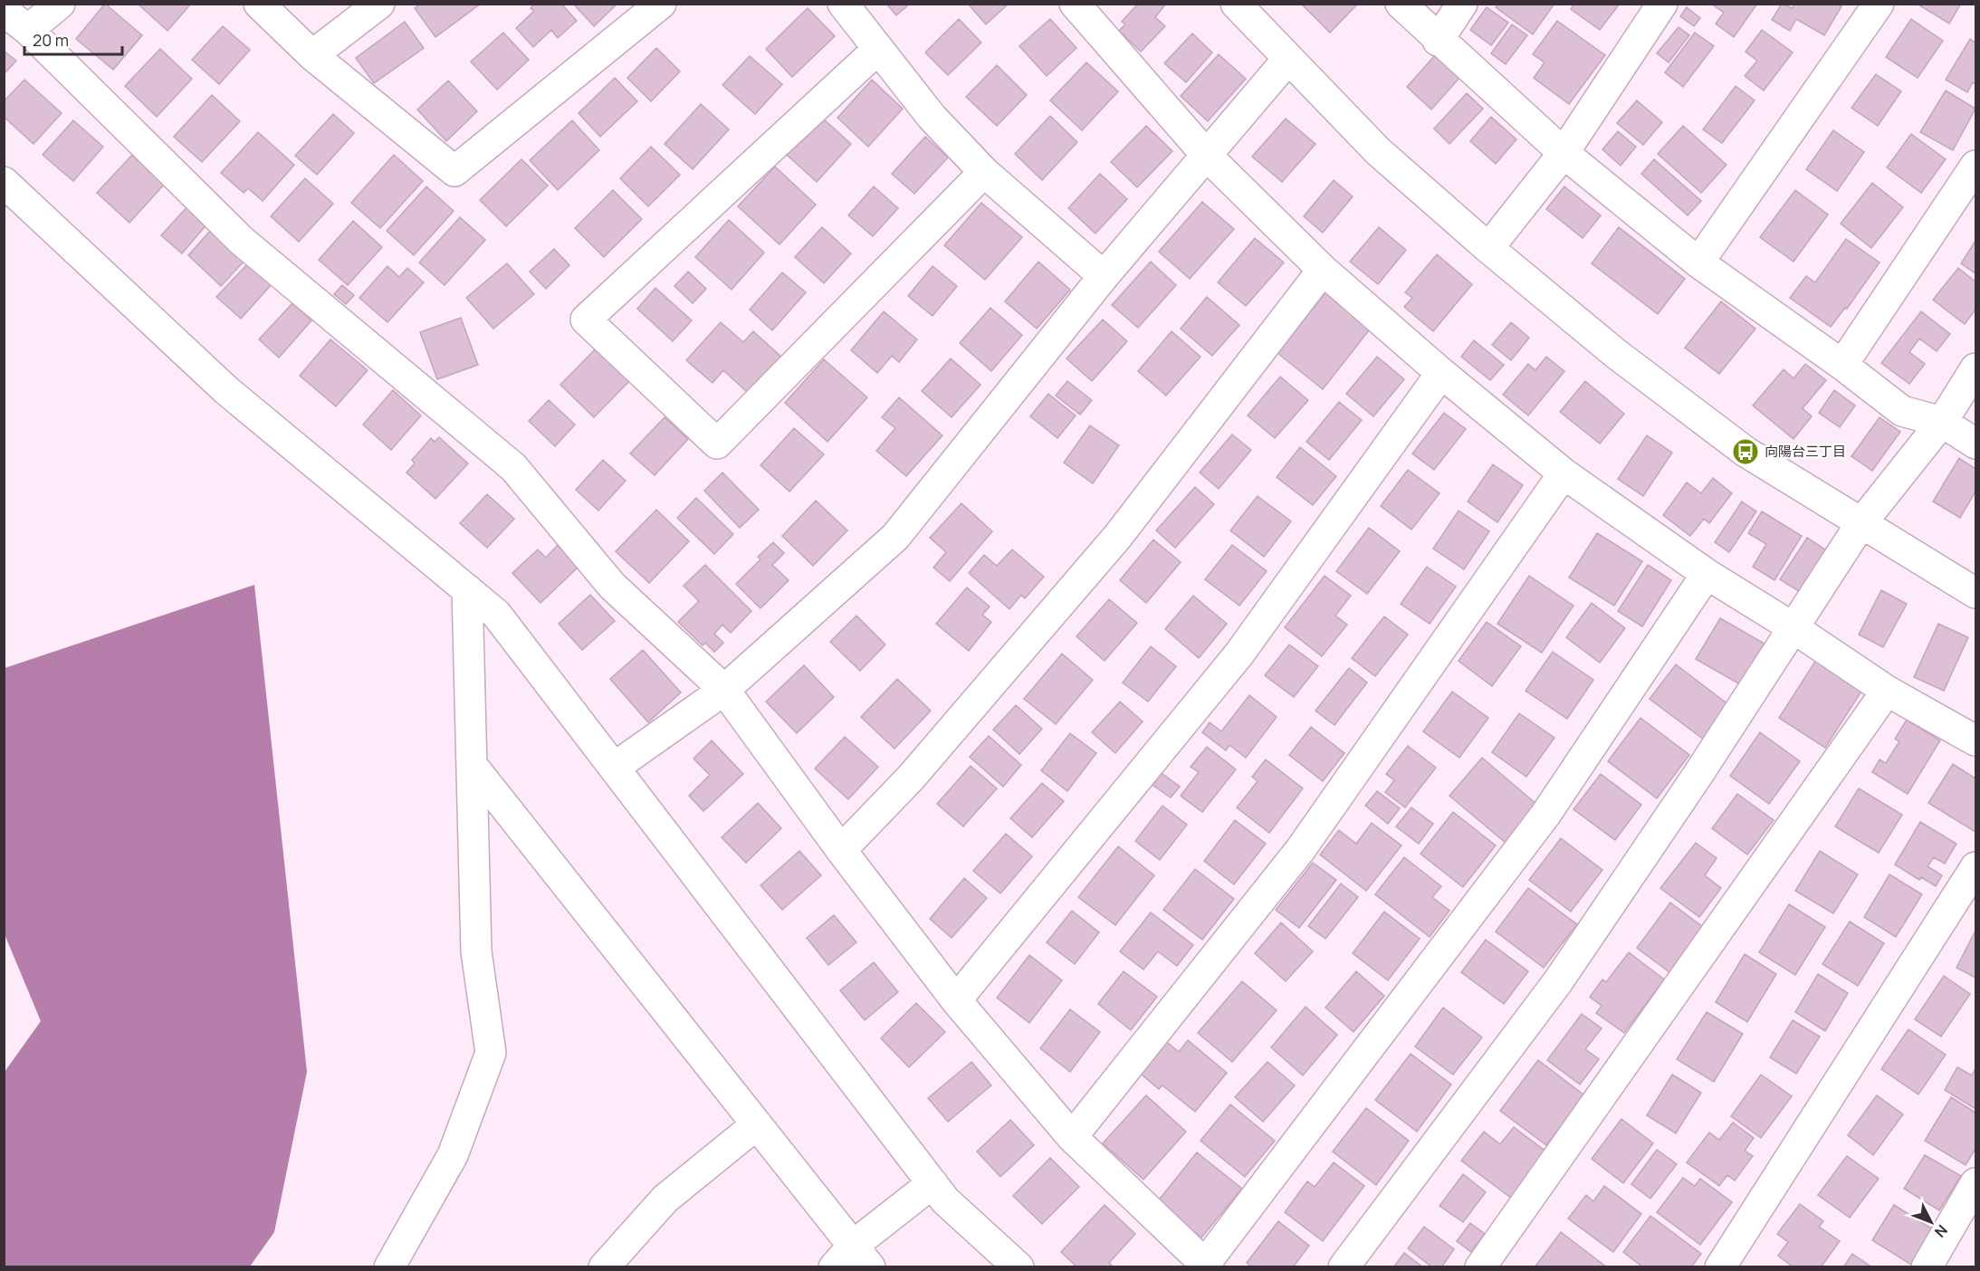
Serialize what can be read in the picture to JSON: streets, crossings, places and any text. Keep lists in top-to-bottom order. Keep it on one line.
{"places":{"bus stop":["向陽台三丁目"]},"scale_bar":"20 m","north":"bottom right"}
